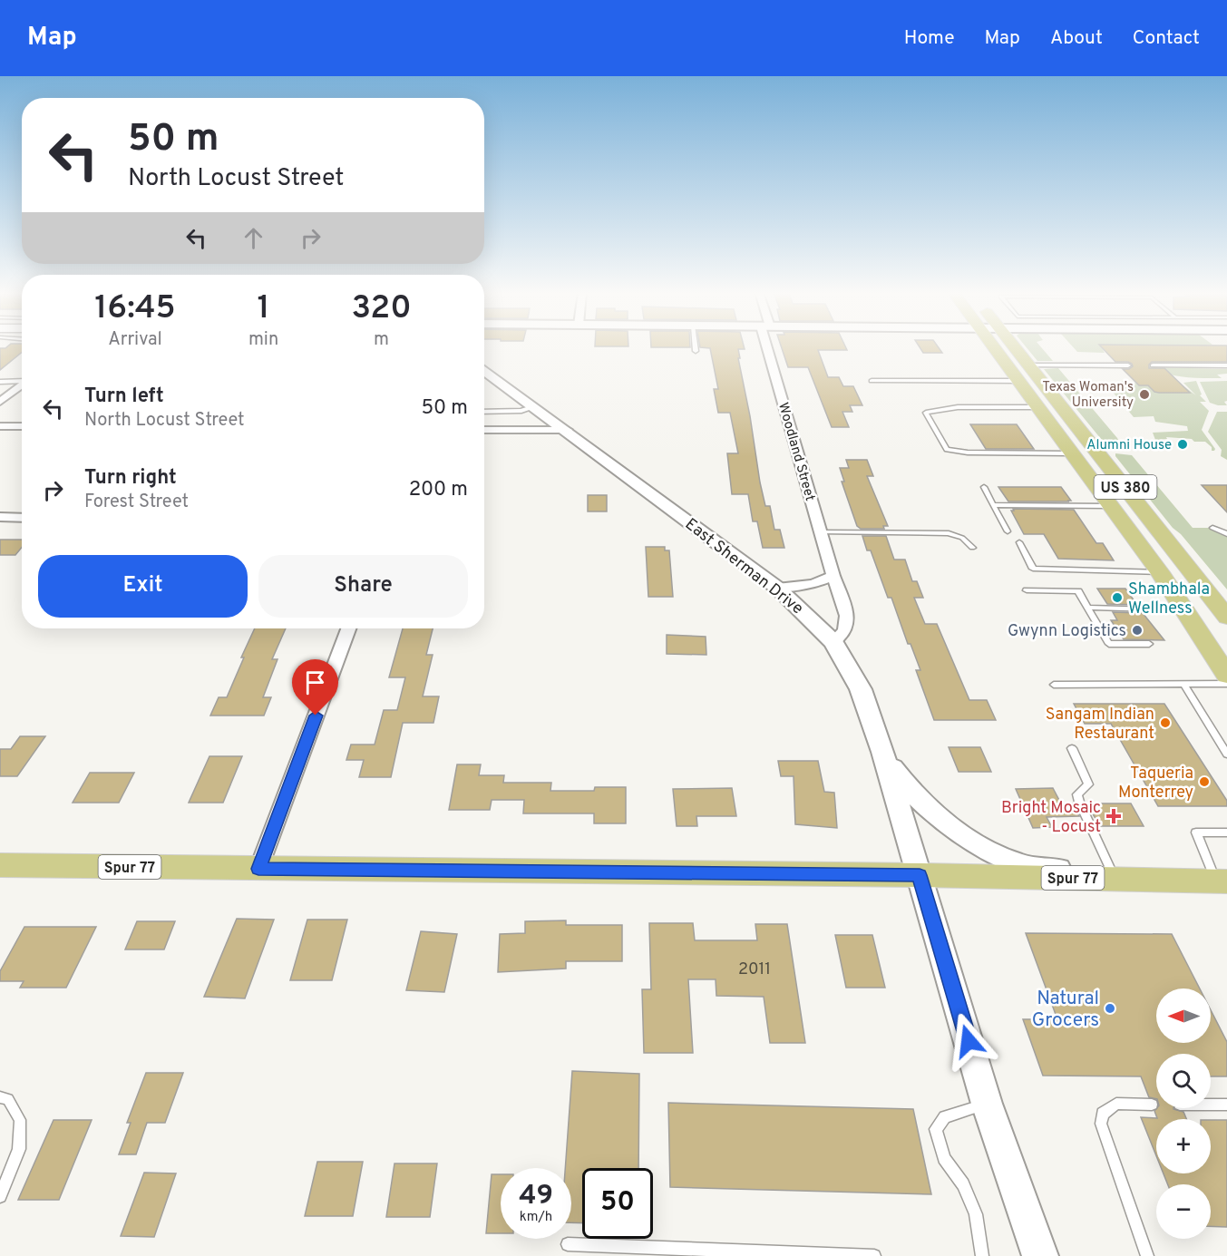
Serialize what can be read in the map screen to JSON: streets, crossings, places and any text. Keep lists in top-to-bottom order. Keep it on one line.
{"streets":{"main road":["US 380","East Sherman Drive","Spur 77"],"street":["Woodland Street"]},"crossings":[["Woodland Street","East Sherman Drive"],["East Sherman Drive","Spur 77"]],"places":{"other":["Texas Woman's University","Alumni House","Shambhala Wellness","Gwynn Logistics","Sangam Indian Restaurant","Taqueria Monterrey","Natural Grocers"],"health":["Bright Mosaic - Locust"]},"house_numbers":["2011"],"north":"left","page":{"header":"Map","nav":["Home","Map","About","Contact"],"turn":["50 m","North Locust Street"],"eta":["16:45","Arrival","1","min","320","m"],"list":[{"name":"Turn left","note":"North Locust Street","value":"50 m"},{"name":"Turn right","note":"Forest Street","value":"200 m"}],"buttons":["Exit","Share"],"map_buttons":["+","−"],"speed":"49 km/h","limit":"50"}}
